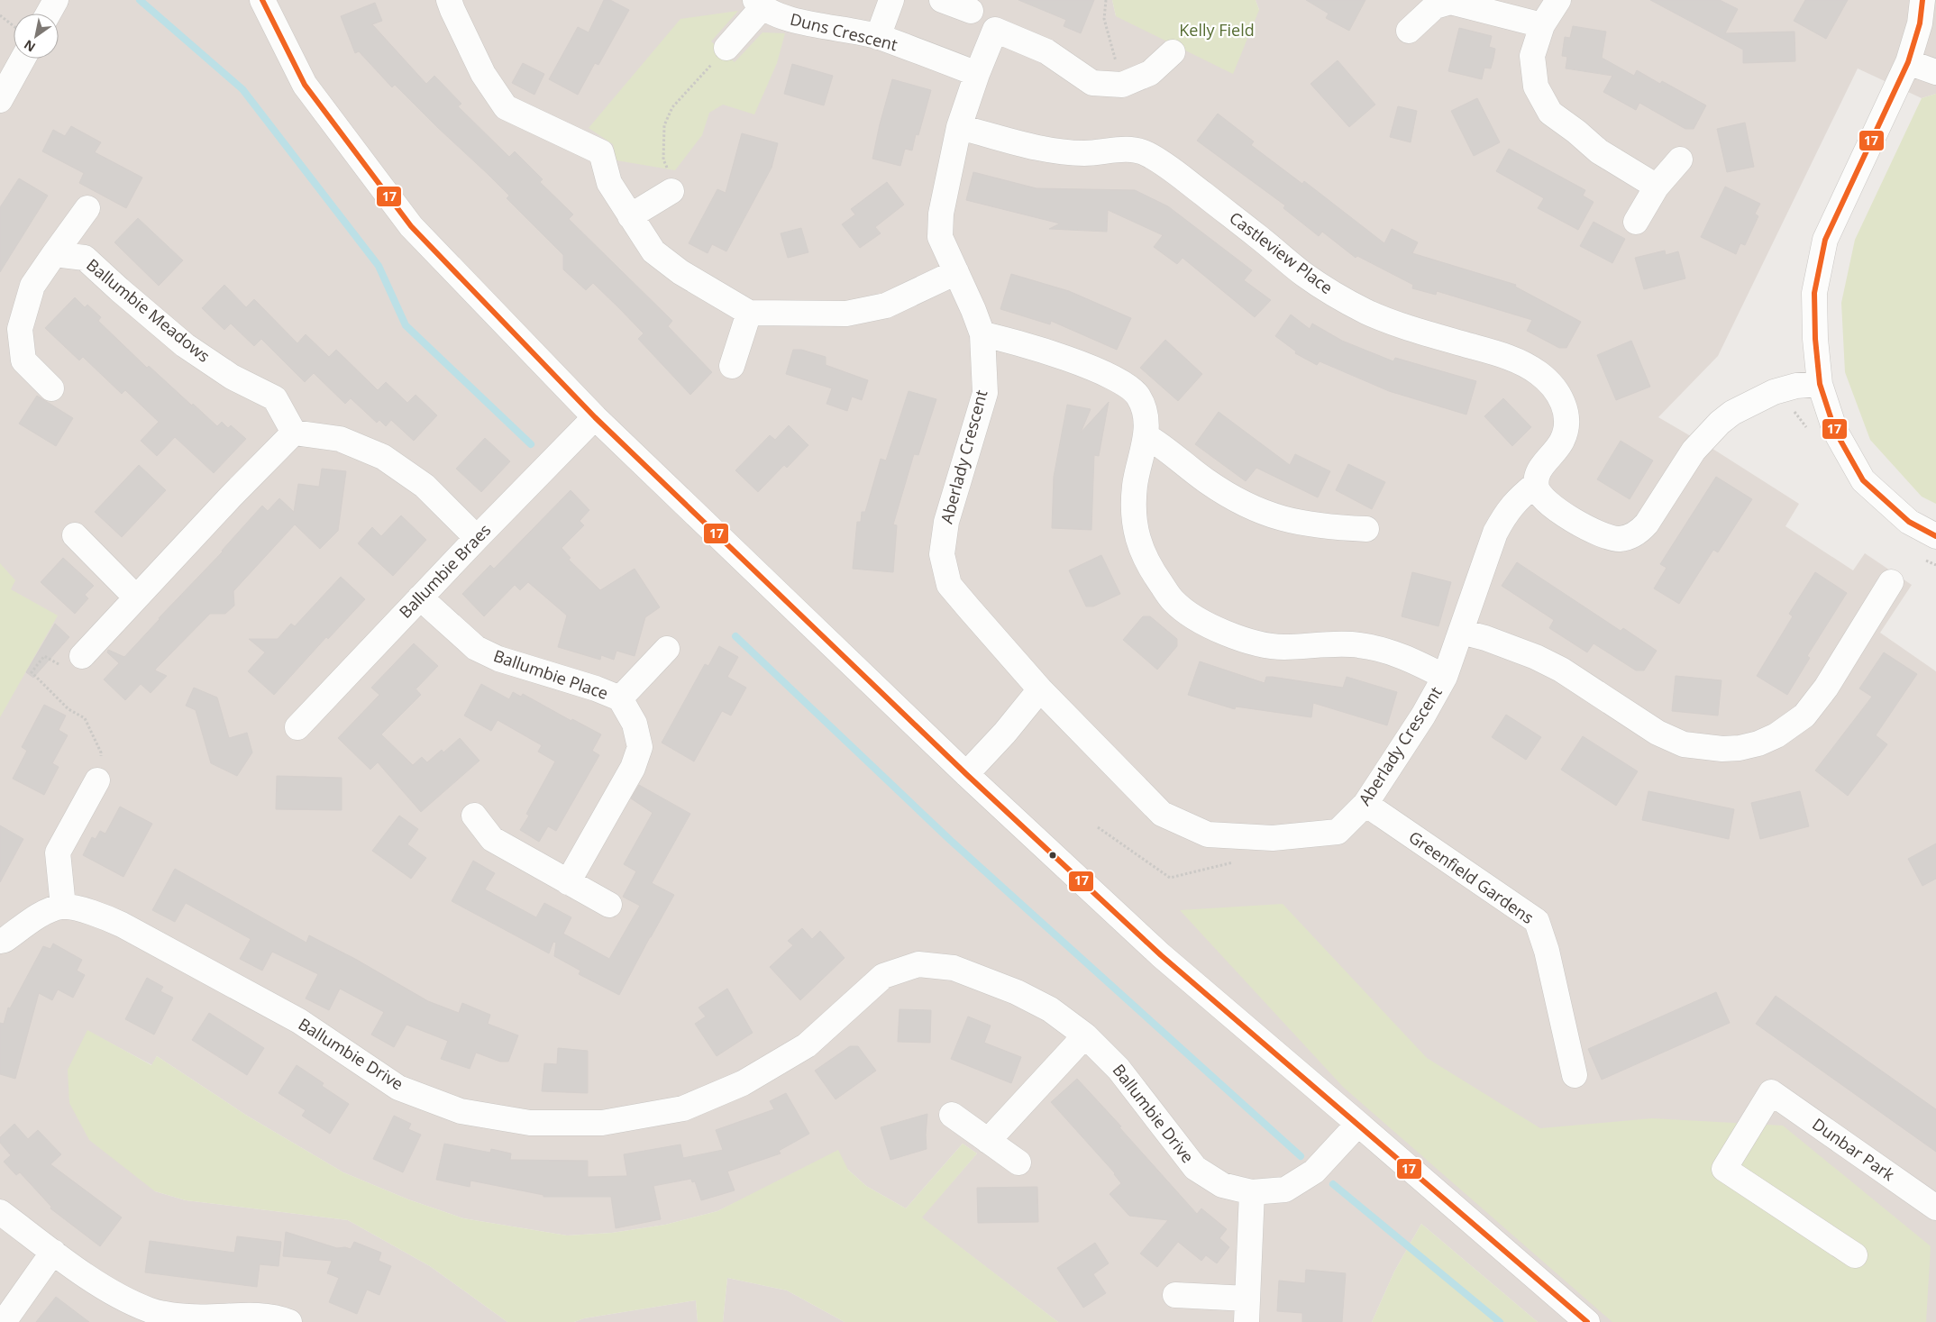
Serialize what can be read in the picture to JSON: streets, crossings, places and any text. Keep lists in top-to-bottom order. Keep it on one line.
{"streets":{"street":["Duns Crescent","Castleview Place","Ballumbie Meadows","Aberlady Crescent","Ballumbie Braes","Ballumbie Place","Greenfield Gardens","Ballumbie Drive","Dunbar Park"]},"crossings":[["Duns Crescent","Aberlady Crescent"],["Castleview Place","Aberlady Crescent"],["Aberlady Crescent","Greenfield Gardens"],["Ballumbie Braes","Ballumbie Place"]],"parks":["Kelly Field"],"lines":["transit line 17"],"north":"bottom left"}
